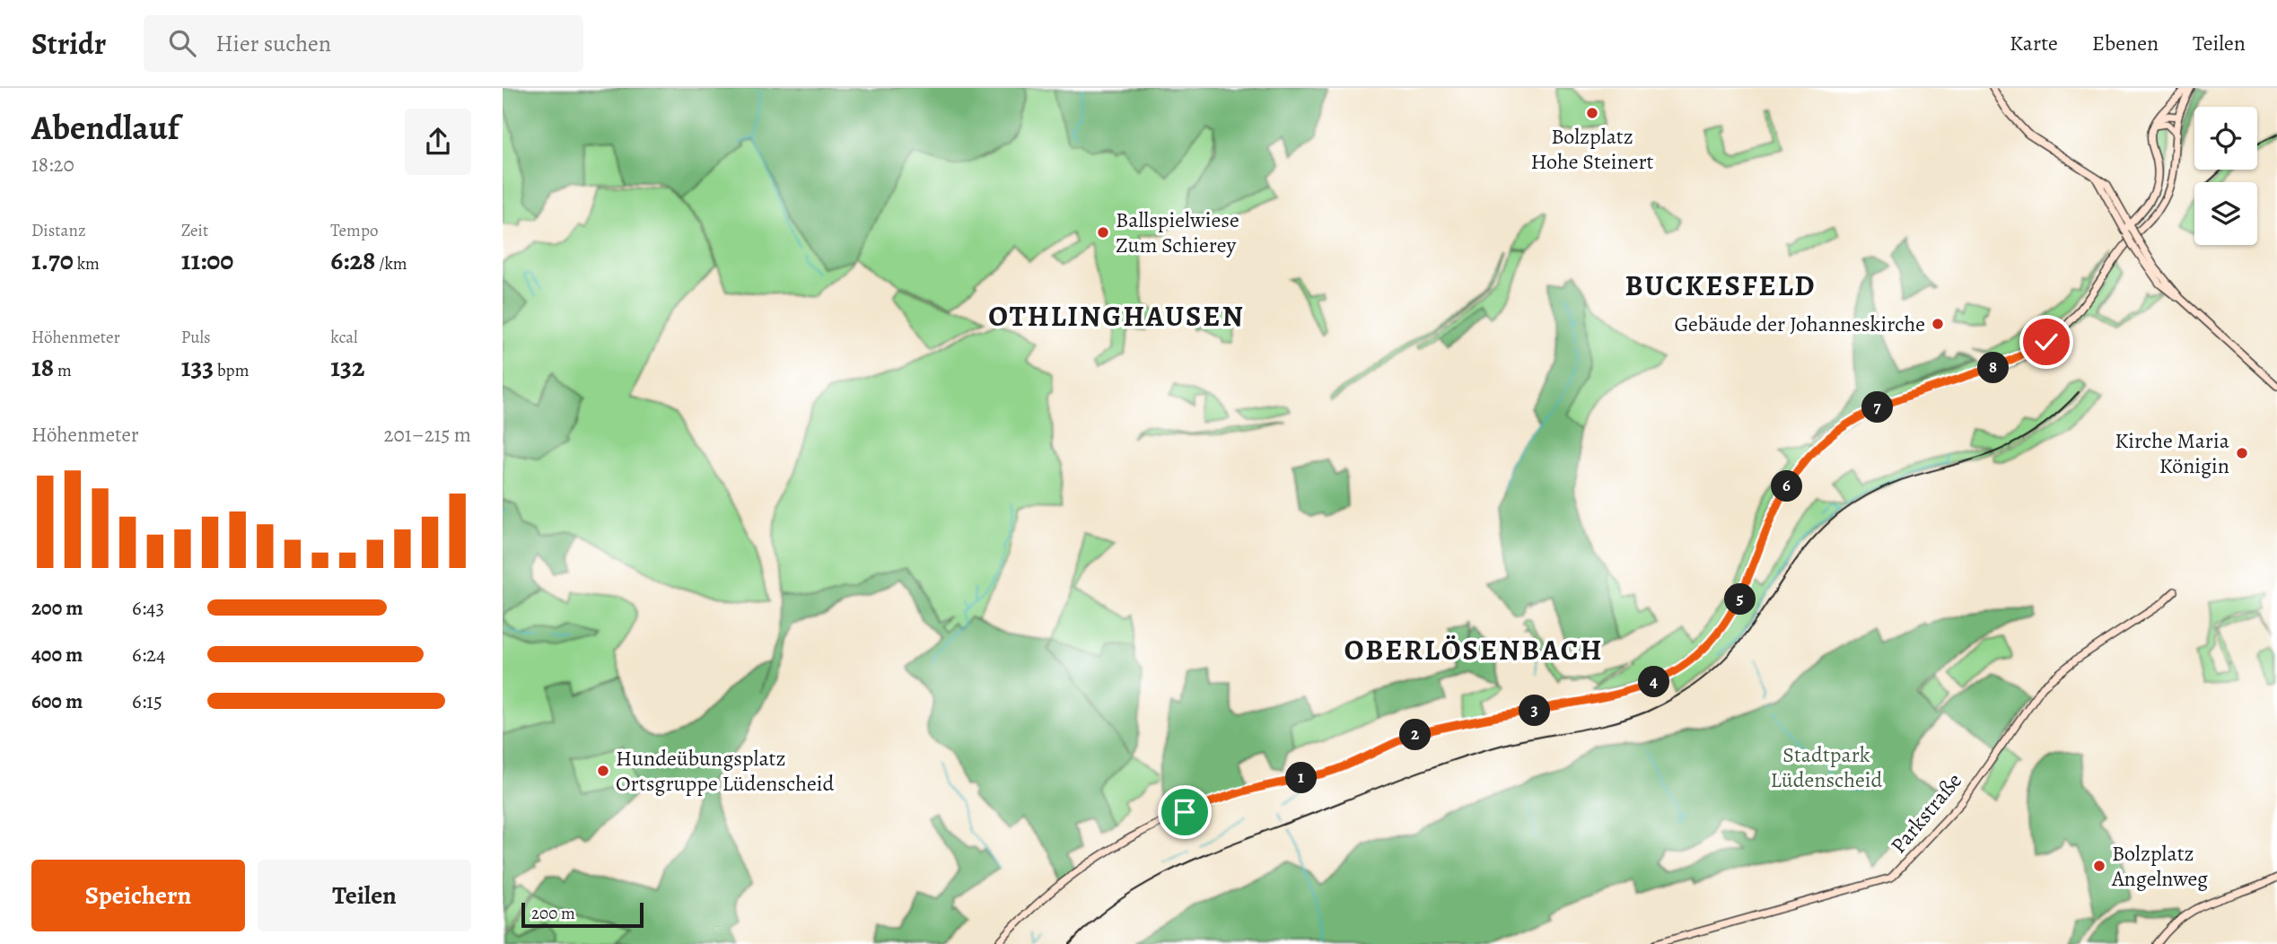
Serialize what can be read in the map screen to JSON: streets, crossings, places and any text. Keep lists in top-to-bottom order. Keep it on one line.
{"streets":{"main road":["Parkstraße"]},"districts":["BUCKESFELD","OTHLINGHAUSEN","OBERLÖSENBACH"],"parks":["Stadtpark Lüdenscheid"],"places":["Bolzplatz Hohe Steinert","Ballspielwiese Zum Schierey","Gebäude der Johanneskirche","Kirche Maria Königin","Hundeübungsplatz Ortsgruppe Lüdenscheid","Bolzplatz Angelnweg"],"scale_bar":"200 m","page":{"header":"Stridr","search":"Hier suchen","nav":["Karte","Ebenen","Teilen"],"heading":["Abendlauf","18:20"],"stats":[["Distanz","1.70 km"],["Zeit","11:00"],["Tempo","6:28 /km"],["Höhenmeter","18 m"],["Puls","133 bpm"],["kcal","132"]],"pins":["8","7","6","5","4","3","2","1"],"chart":["Höhenmeter","201–215 m"],"list":[{"name":"200 m","note":"6:43"},{"name":"400 m","note":"6:24"},{"name":"600 m","note":"6:15"}],"buttons":["Speichern","Teilen"],"scale":"200 m"}}
